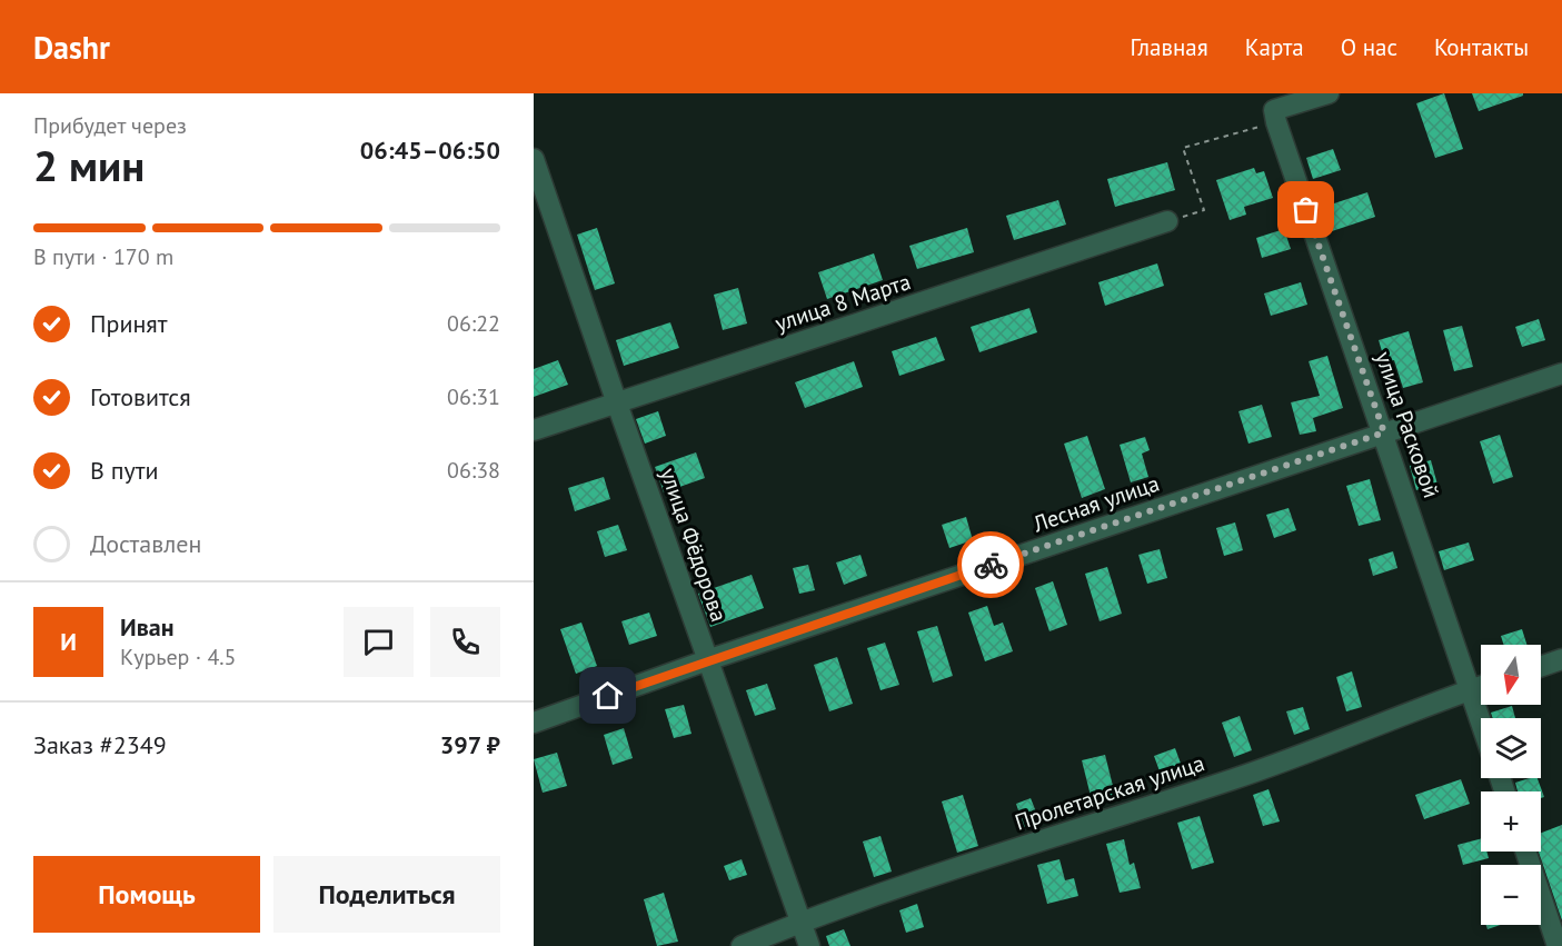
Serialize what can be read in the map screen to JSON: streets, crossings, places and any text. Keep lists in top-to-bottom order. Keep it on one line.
{"streets":{"street":["улица 8 Марта","улица Расковой","Лесная улица","улица Фёдорова","Пролетарская улица"]},"crossings":[["улица 8 Марта","улица Фёдорова"],["улица Расковой","Лесная улица"],["улица Расковой","Пролетарская улица"],["Лесная улица","улица Фёдорова"],["улица Фёдорова","Пролетарская улица"]],"north":"bottom","page":{"header":"Dashr","nav":["Главная","Карта","О нас","Контакты"],"heading":["2 мин","Прибудет через","06:45–06:50"],"panel":["Иван","Курьер · 4.5","Заказ #2349","397 ₽"],"bar":"В пути · 170 m","list":[["Принят","06:22"],["Готовится","06:31"],["В пути","06:38"],"Доставлен"],"round":"И","map_buttons":["+","−"],"buttons":["Помощь","Поделиться"]}}
